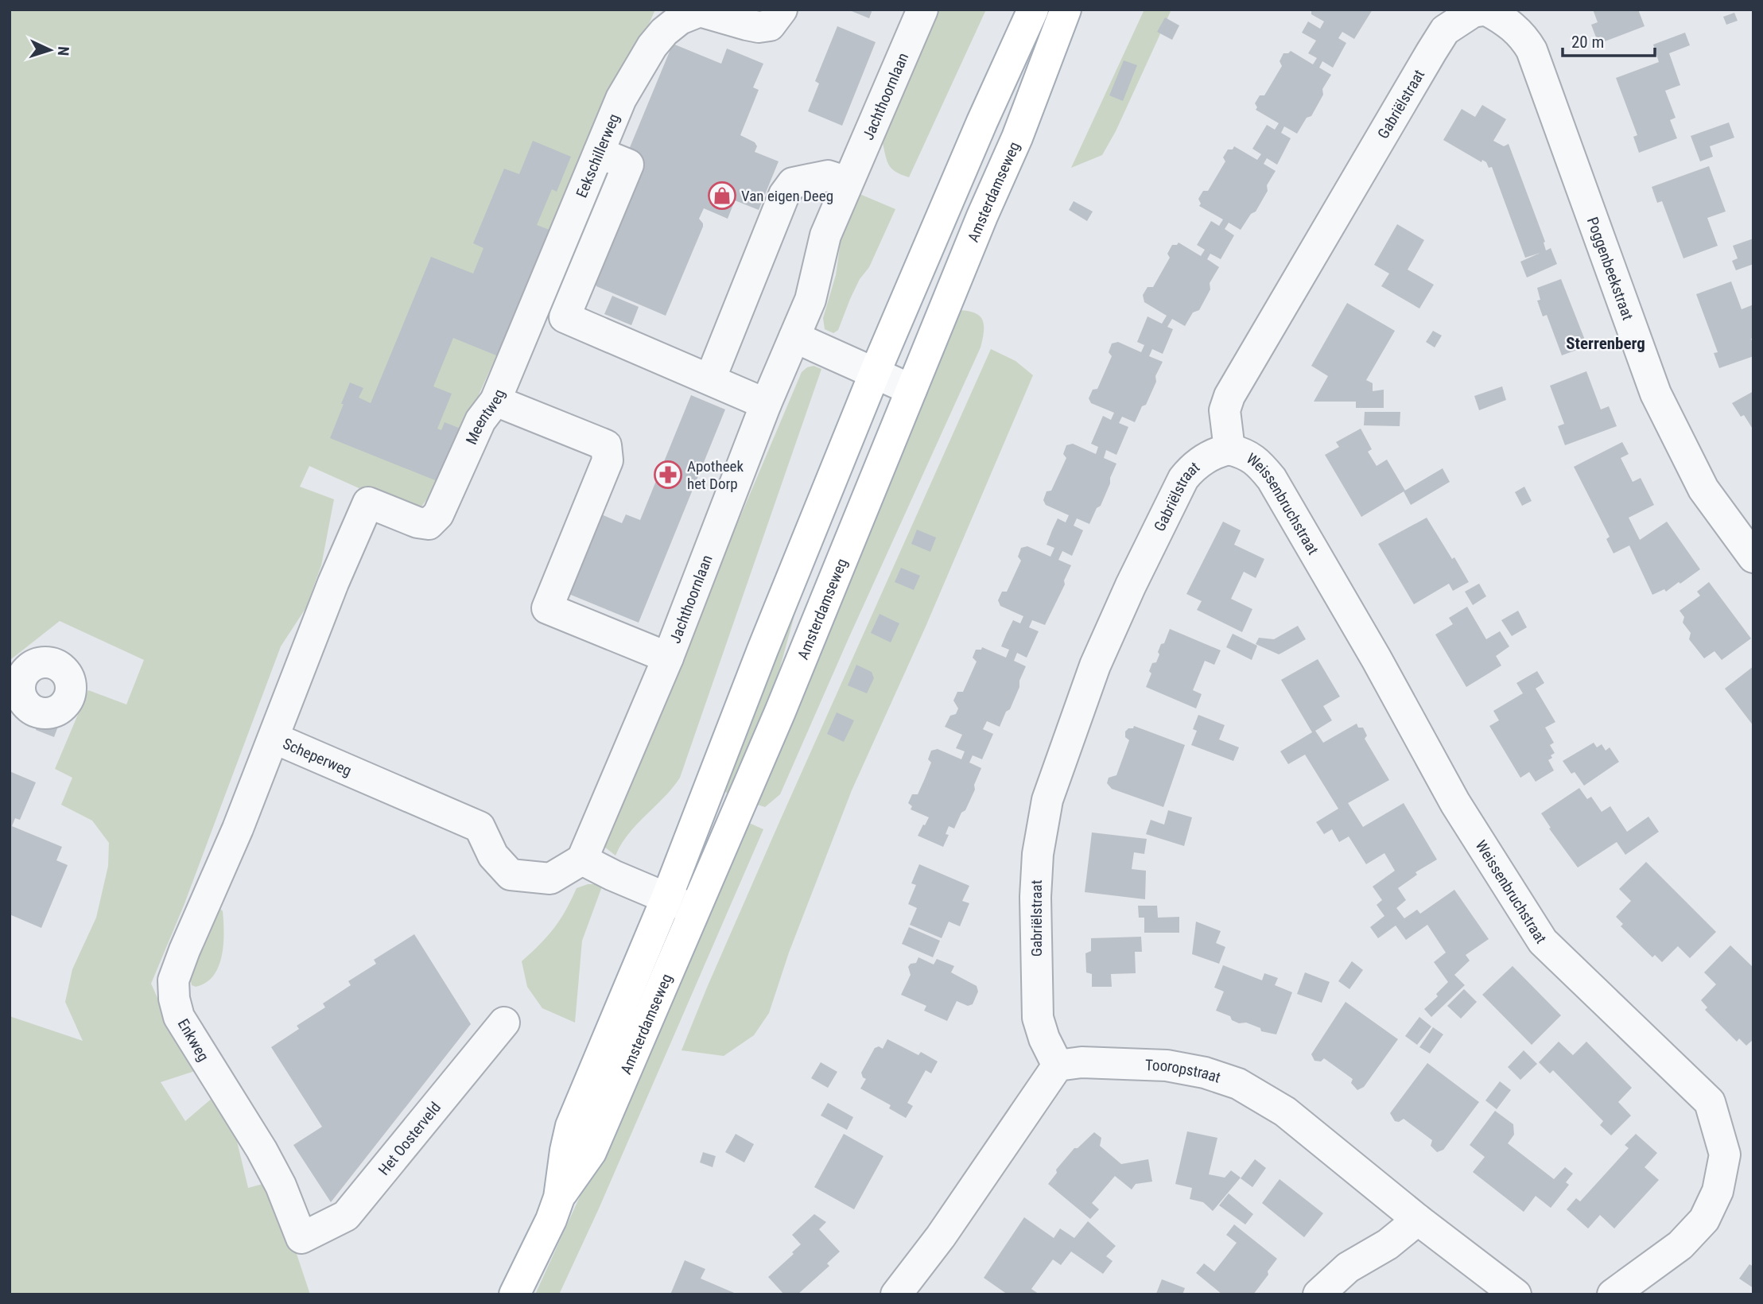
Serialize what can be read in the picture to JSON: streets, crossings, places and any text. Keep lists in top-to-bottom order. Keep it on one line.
{"streets":{"main road":["Amsterdamseweg"],"street":["Jachthoornlaan","Gabriëlstraat","Eekschillerweg","Poggenbeekstraat","Meentweg","Weissenbruchstraat","Scheperweg","Enkweg","Tooropstraat","Het Oosterveld"]},"crossings":[["Jachthoornlaan","Scheperweg"],["Gabriëlstraat","Poggenbeekstraat"],["Gabriëlstraat","Weissenbruchstraat"],["Gabriëlstraat","Tooropstraat"],["Eekschillerweg","Meentweg"],["Meentweg","Scheperweg"],["Scheperweg","Enkweg"],["Enkweg","Het Oosterveld"]],"districts":["Sterrenberg"],"places":{"shop":["Van eigen Deeg"],"pharmacy":["Apotheek het Dorp"]},"scale_bar":"20 m","north":"right"}
